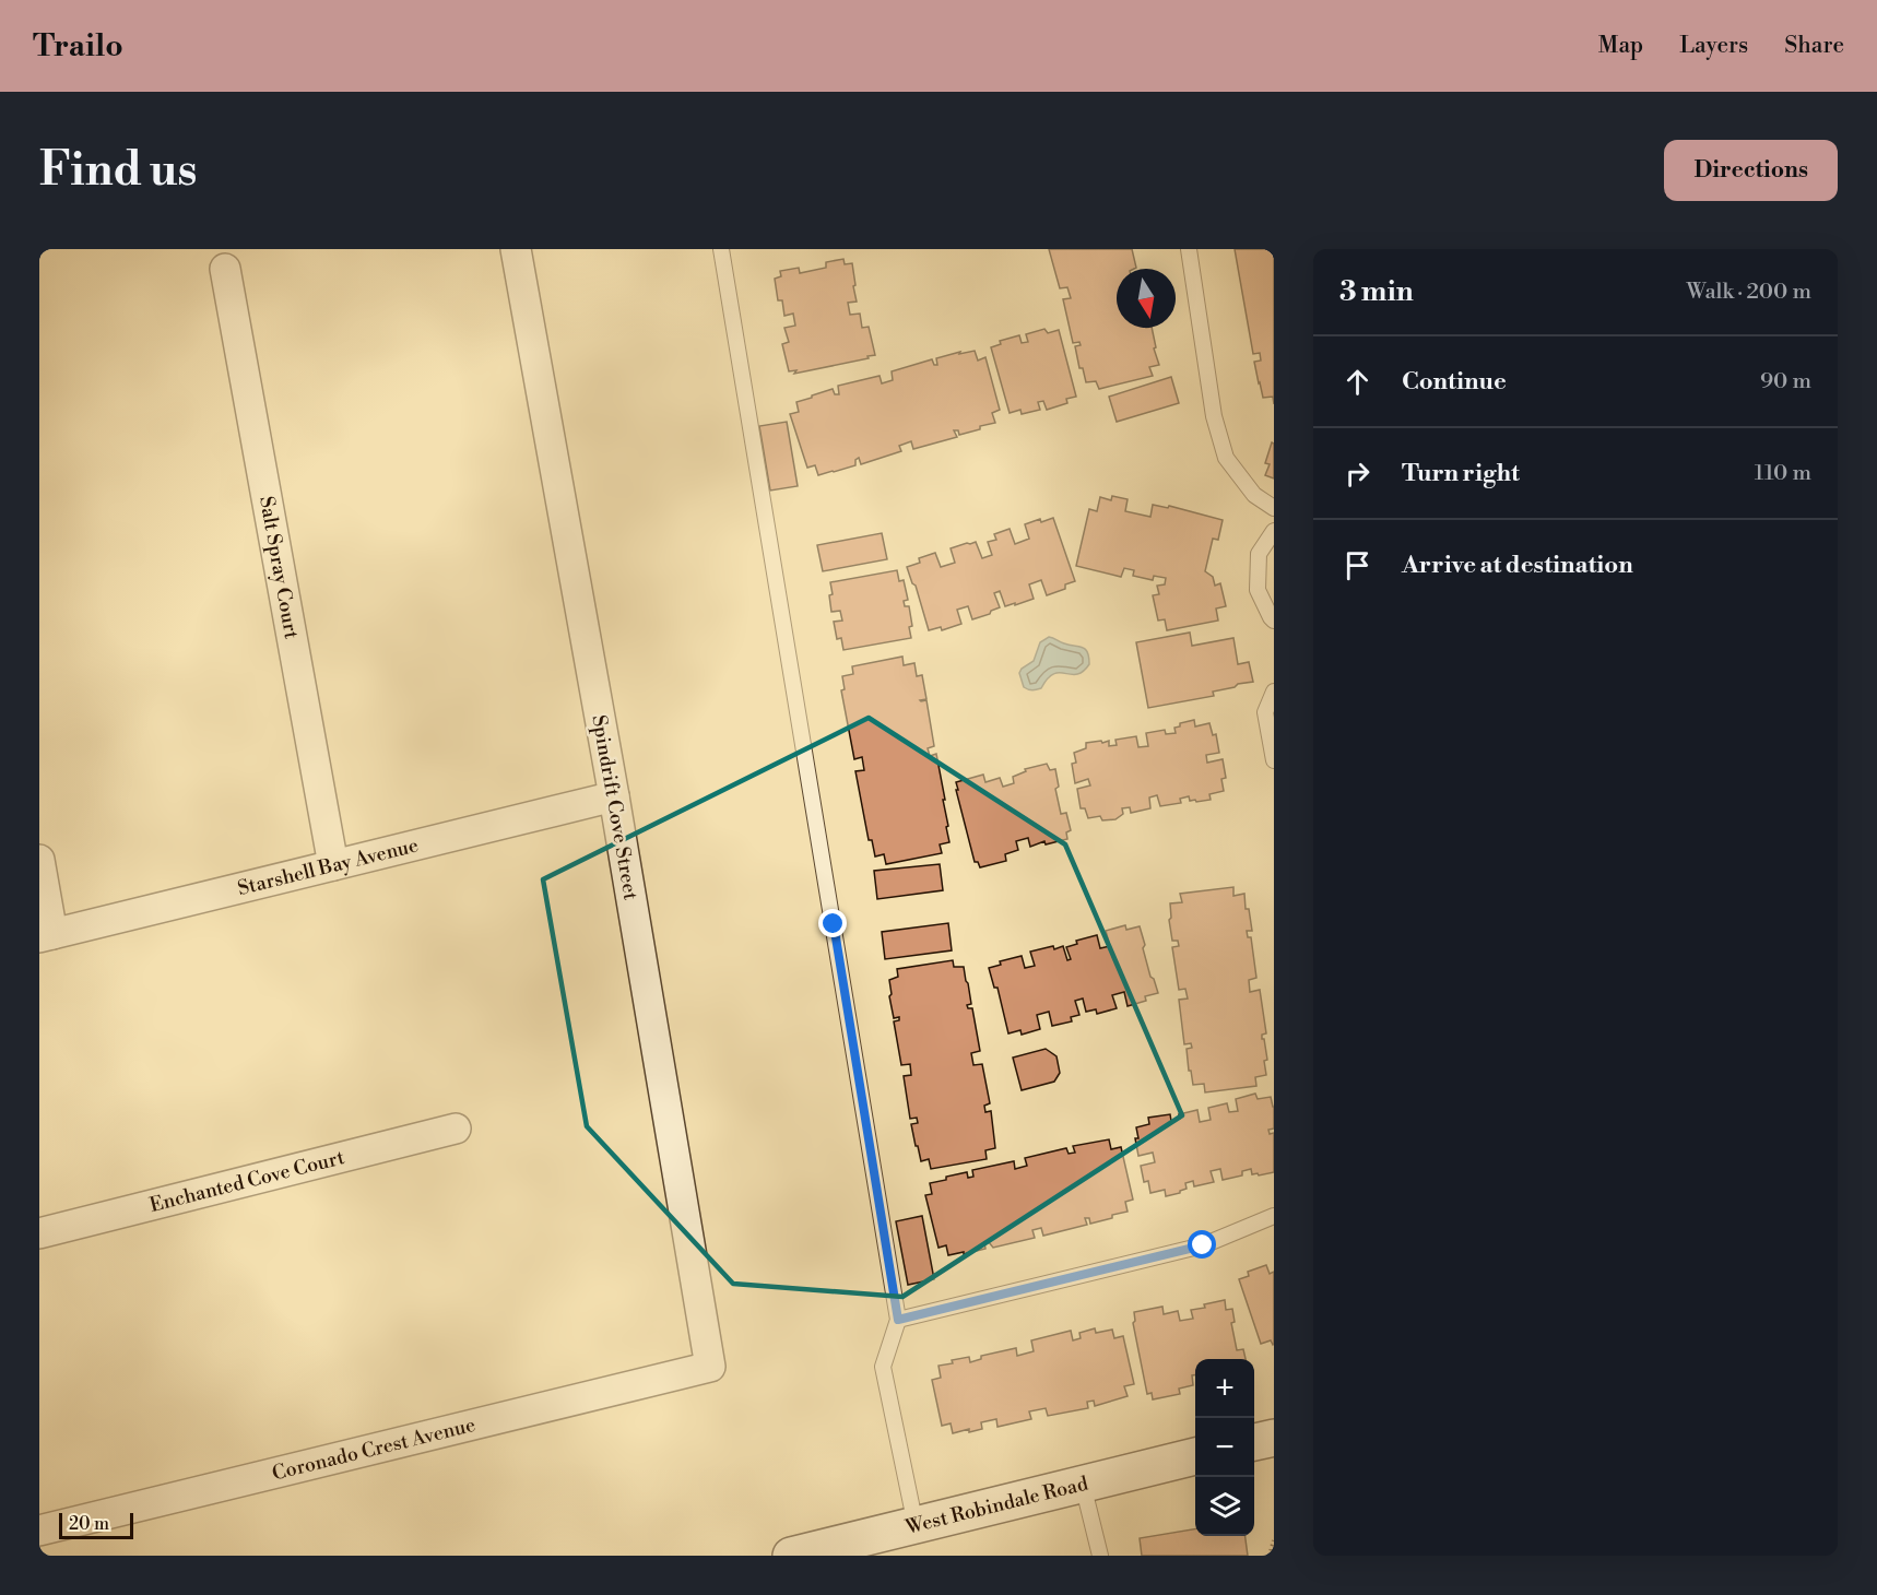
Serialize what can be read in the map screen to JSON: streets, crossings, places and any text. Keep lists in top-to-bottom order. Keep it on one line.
{"streets":{"main road":["West Robindale Road"],"street":["Salt Spray Court","Spindrift Cove Street","Starshell Bay Avenue","Enchanted Cove Court","Coronado Crest Avenue"]},"crossings":[["Salt Spray Court","Starshell Bay Avenue"],["Spindrift Cove Street","Starshell Bay Avenue"],["Spindrift Cove Street","Coronado Crest Avenue"]],"scale_bar":"20 m","north":"bottom","page":{"header":"Trailo","nav":["Map","Layers","Share"],"buttons":"Directions","title":"Find us","heading":["3 min","Walk · 200 m"],"list":[["Continue","90 m"],["Turn right","110 m"],"Arrive at destination"],"map_buttons":["+","−"],"scale":"20 m"}}
